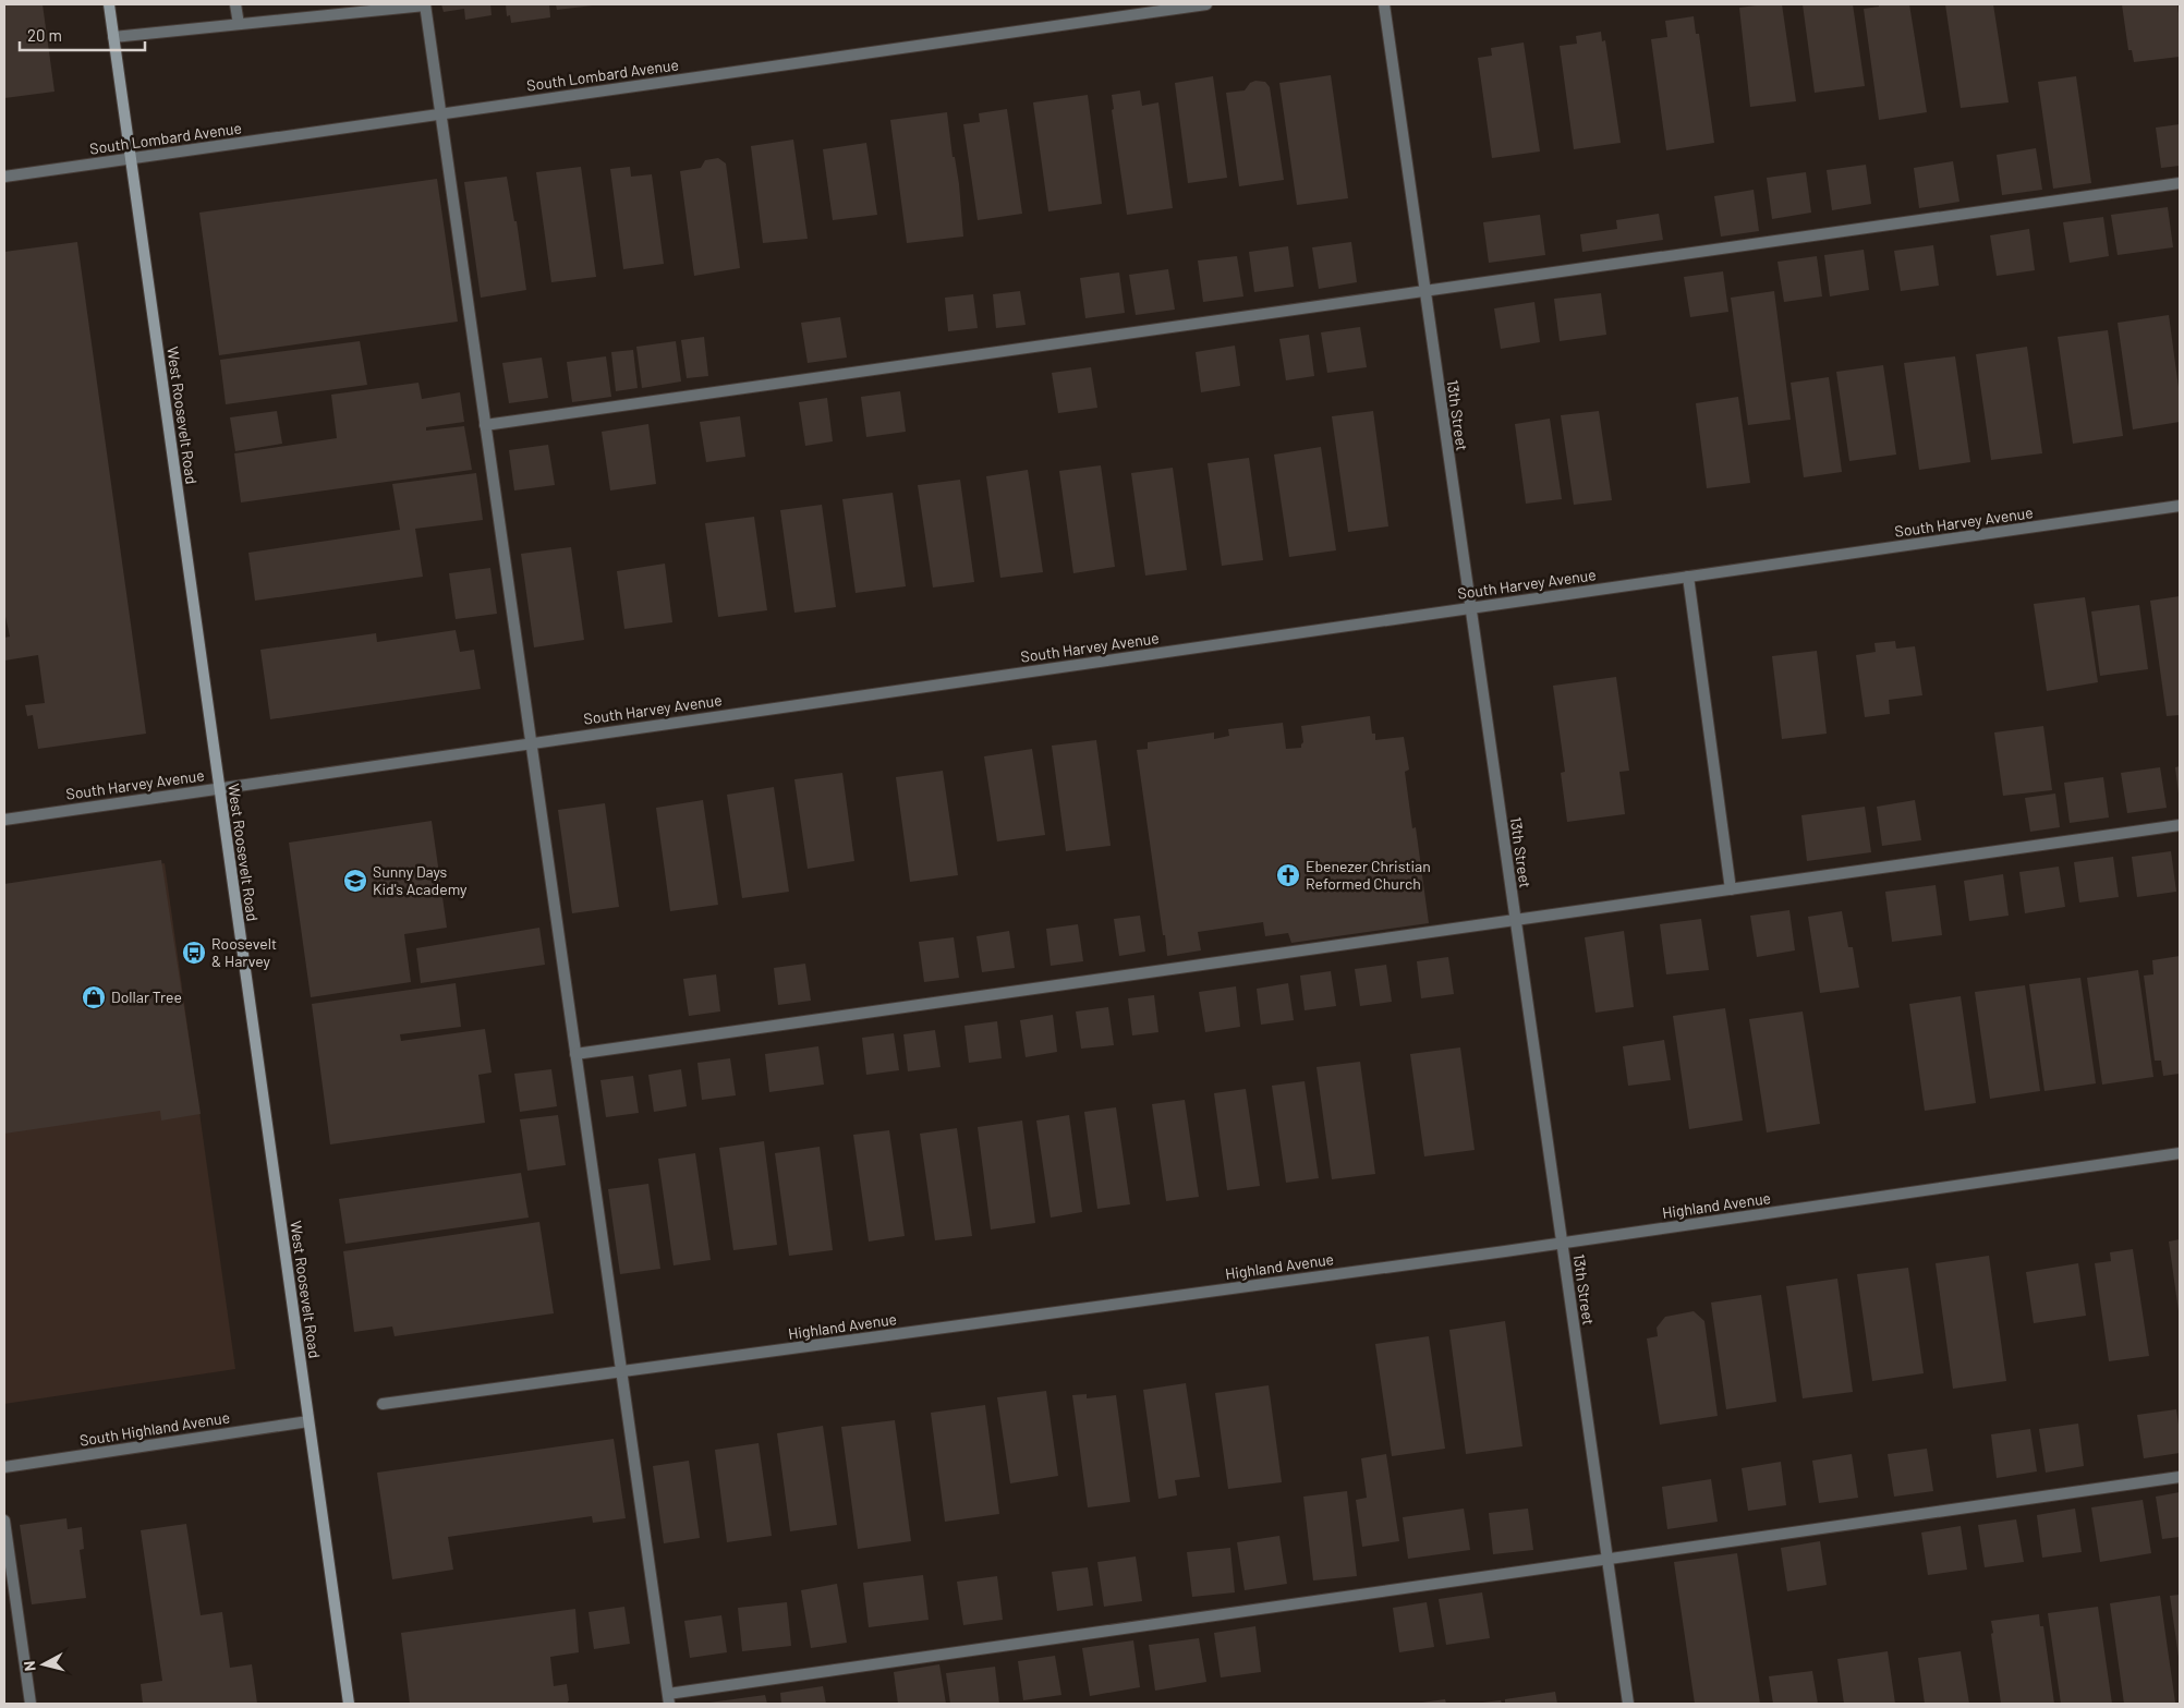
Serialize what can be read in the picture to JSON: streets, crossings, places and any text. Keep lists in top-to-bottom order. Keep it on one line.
{"streets":{"main road":["West Roosevelt Road"],"street":["South Lombard Avenue","13th Street","South Harvey Avenue","Highland Avenue","South Highland Avenue"]},"crossings":[["South Lombard Avenue","West Roosevelt Road"],["West Roosevelt Road","South Harvey Avenue"],["West Roosevelt Road","South Highland Avenue"],["13th Street","South Harvey Avenue"],["13th Street","Highland Avenue"]],"places":{"church":["Ebenezer Christian Reformed Church"],"school or university":["Sunny Days Kid's Academy"],"bus stop":["Roosevelt & Harvey"],"shop":["Dollar Tree"]},"scale_bar":"20 m","north":"left"}
